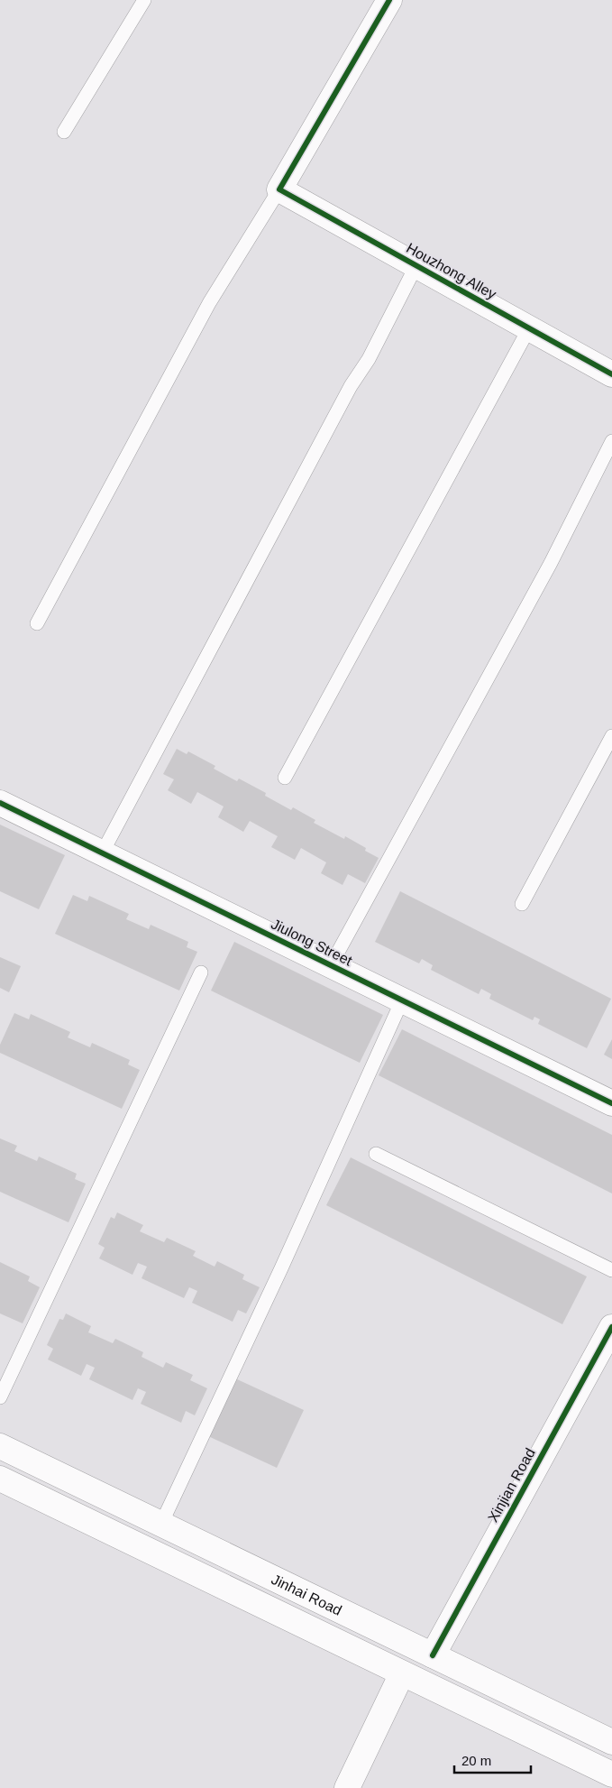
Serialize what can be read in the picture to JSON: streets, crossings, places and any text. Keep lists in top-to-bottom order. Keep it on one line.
{"streets":{"street":["Houzhong Alley","Jiulong Street","Xinjian Road","Jinhai Road"]},"crossings":[["Xinjian Road","Jinhai Road"]],"scale_bar":"20 m"}
